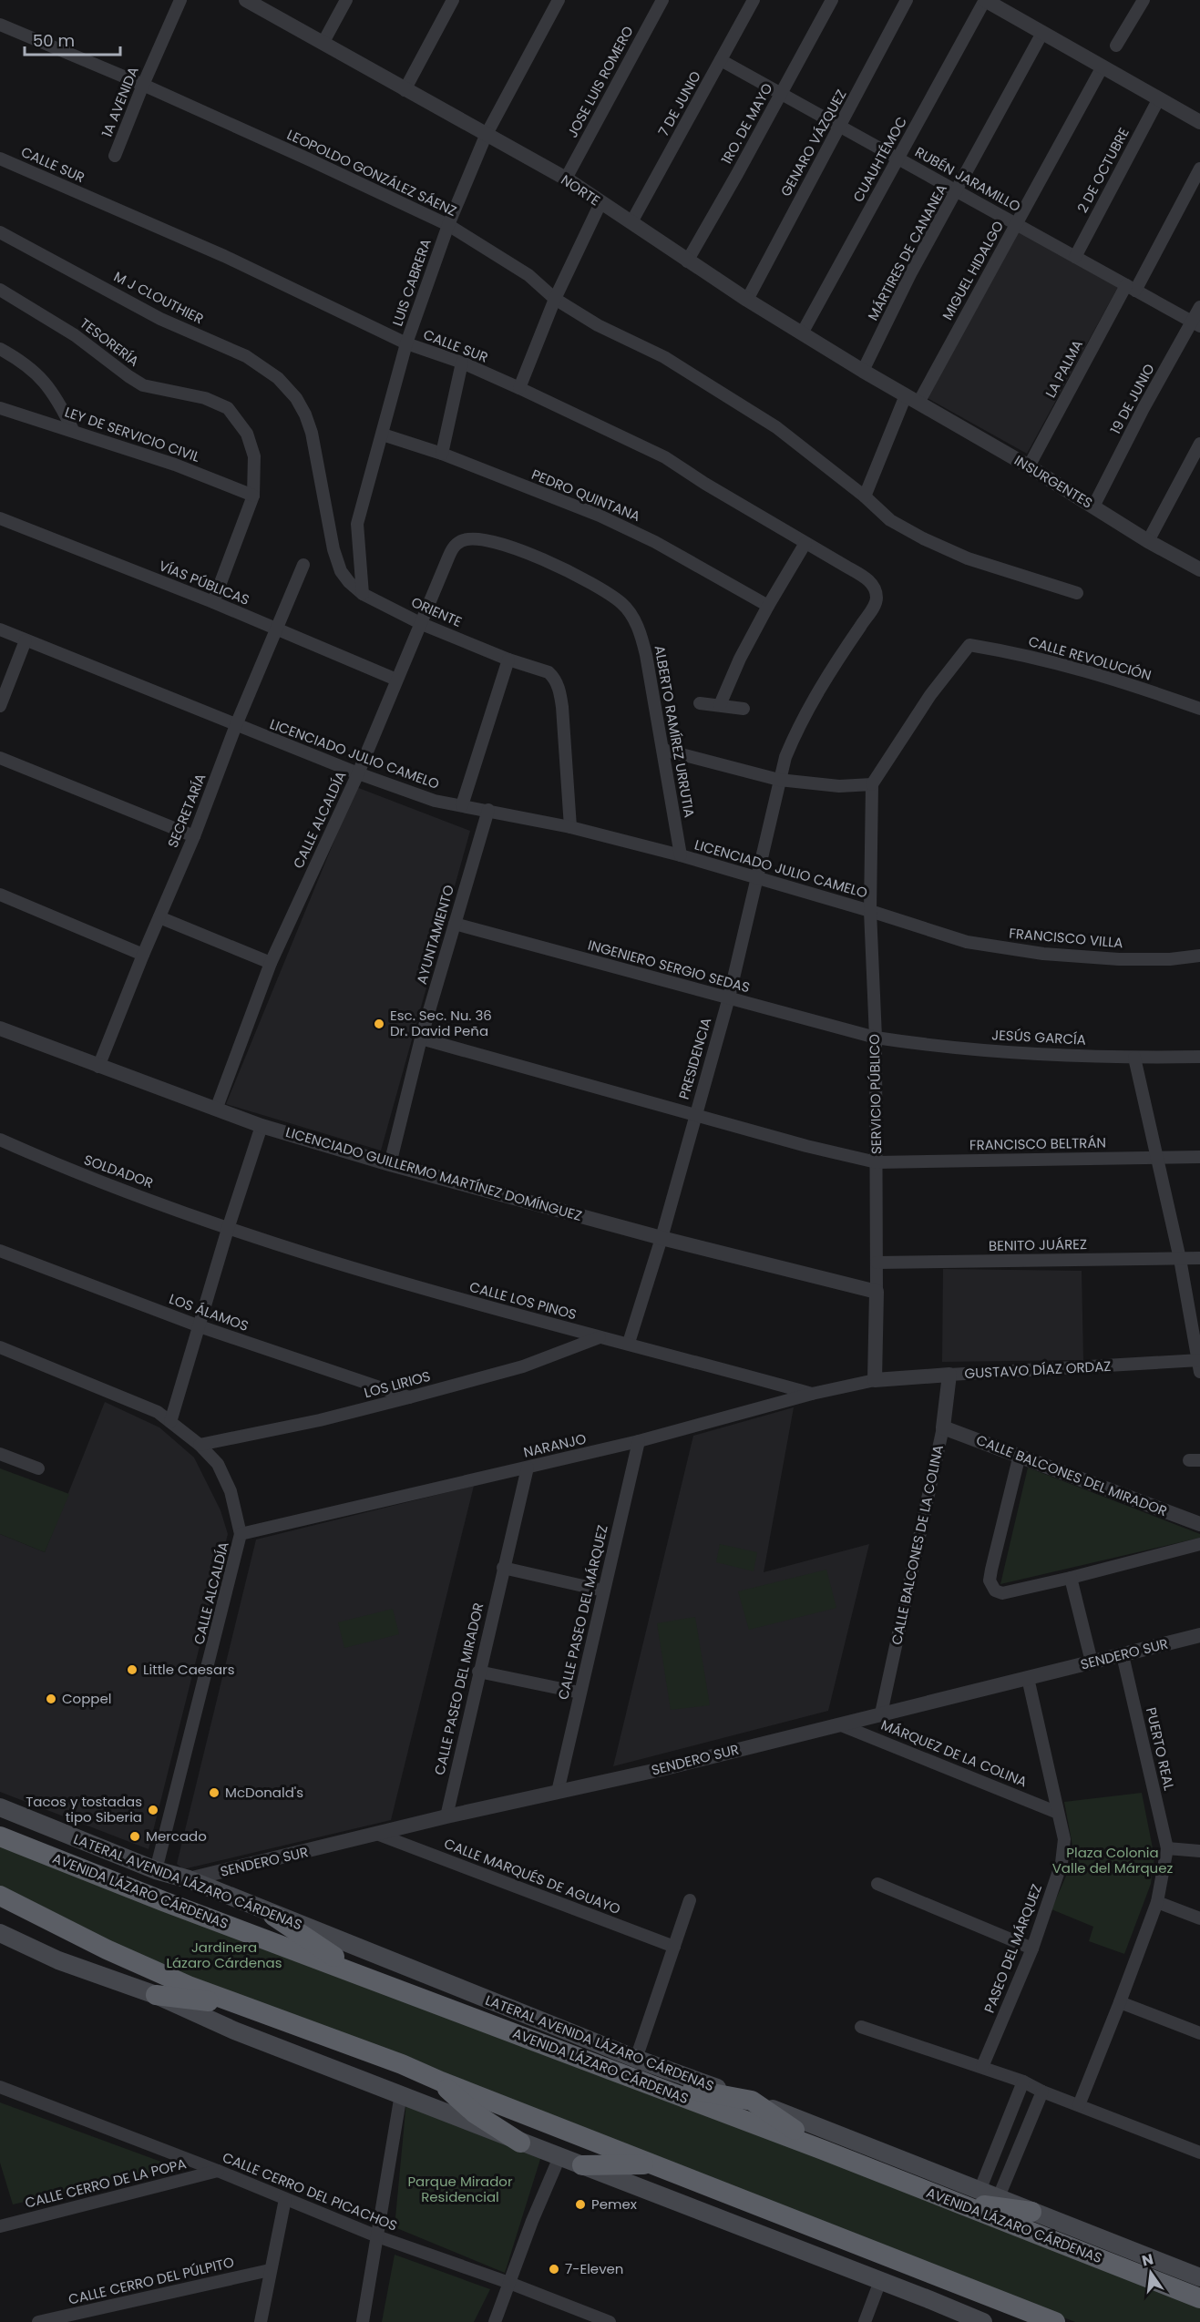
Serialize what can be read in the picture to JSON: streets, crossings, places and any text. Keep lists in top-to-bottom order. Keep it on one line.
{"streets":{"highway":["AVENIDA LÁZARO CÁRDENAS"],"main road":["LATERAL AVENIDA LÁZARO CÁRDENAS"],"street":["JOSE LUIS ROMERO","1A AVENIDA","7 DE JUNIO","1RO. DE MAYO","GENARO VÁZQUEZ","CUAUHTÉMOC","CALLE SUR","2 DE OCTUBRE","LEOPOLDO GONZÁLEZ SÁENZ","RUBÉN JARAMILLO","NORTE","MÁRTIRES DE CANANEA","MIGUEL HIDALGO","LUIS CABRERA","M J CLOUTHIER","TESORERÍA","LA PALMA","19 DE JUNIO","LEY DE SERVICIO CIVIL","INSURGENTES","PEDRO QUINTANA","VÍAS PÚBLICAS","ORIENTE","CALLE REVOLUCIÓN","ALBERTO RAMÍREZ URRUTIA","LICENCIADO JULIO CAMELO","SECRETARÍA","CALLE ALCALDÍA","AYUNTAMIENTO","FRANCISCO VILLA","INGENIERO SERGIO SEDAS","JESÚS GARCÍA","PRESIDENCIA","SERVICIO PÚBLICO","FRANCISCO BELTRÁN","SOLDADOR","LICENCIADO GUILLERMO MARTÍNEZ DOMÍNGUEZ","BENITO JUÁREZ","CALLE LOS PINOS","LOS ÁLAMOS","GUSTAVO DÍAZ ORDAZ","LOS LIRIOS","NARANJO","CALLE BALCONES DEL MIRADOR","CALLE BALCONES DE LA COLINA","CALLE PASEO DEL MÁRQUEZ","SENDERO SUR","CALLE PASEO DEL MIRADOR","PUERTO REAL","MÁRQUEZ DE LA COLINA","CALLE MARQUÉS DE AGUAYO","PASEO DEL MÁRQUEZ","CALLE CERRO DE LA POPA","CALLE CERRO DEL PICACHOS","CALLE CERRO DEL PÚLPITO"]},"crossings":[["JOSE LUIS ROMERO","NORTE"],["1A AVENIDA","LEOPOLDO GONZÁLEZ SÁENZ"],["7 DE JUNIO","RUBÉN JARAMILLO"],["7 DE JUNIO","NORTE"],["1RO. DE MAYO","RUBÉN JARAMILLO"],["1RO. DE MAYO","NORTE"],["GENARO VÁZQUEZ","RUBÉN JARAMILLO"],["GENARO VÁZQUEZ","NORTE"],["CUAUHTÉMOC","RUBÉN JARAMILLO"],["CUAUHTÉMOC","NORTE"],["CALLE SUR","LUIS CABRERA"],["CALLE SUR","PRESIDENCIA"],["2 DE OCTUBRE","RUBÉN JARAMILLO"],["LEOPOLDO GONZÁLEZ SÁENZ","MIGUEL HIDALGO"],["LEOPOLDO GONZÁLEZ SÁENZ","LUIS CABRERA"],["RUBÉN JARAMILLO","MÁRTIRES DE CANANEA"],["RUBÉN JARAMILLO","MIGUEL HIDALGO"],["RUBÉN JARAMILLO","LA PALMA"],["RUBÉN JARAMILLO","19 DE JUNIO"],["NORTE","MÁRTIRES DE CANANEA"],["NORTE","MIGUEL HIDALGO"],["NORTE","LUIS CABRERA"],["NORTE","INSURGENTES"],["MIGUEL HIDALGO","INSURGENTES"],["LUIS CABRERA","PEDRO QUINTANA"],["LUIS CABRERA","ORIENTE"],["M J CLOUTHIER","ORIENTE"],["TESORERÍA","LEY DE SERVICIO CIVIL"],["TESORERÍA","VÍAS PÚBLICAS"],["LA PALMA","INSURGENTES"],["19 DE JUNIO","INSURGENTES"],["VÍAS PÚBLICAS","SECRETARÍA"],["VÍAS PÚBLICAS","CALLE ALCALDÍA"],["ORIENTE","LICENCIADO JULIO CAMELO"],["ORIENTE","CALLE ALCALDÍA"],["CALLE REVOLUCIÓN","SERVICIO PÚBLICO"],["ALBERTO RAMÍREZ URRUTIA","LICENCIADO JULIO CAMELO"],["ALBERTO RAMÍREZ URRUTIA","CALLE ALCALDÍA"],["LICENCIADO JULIO CAMELO","SECRETARÍA"],["LICENCIADO JULIO CAMELO","CALLE ALCALDÍA"],["LICENCIADO JULIO CAMELO","AYUNTAMIENTO"],["LICENCIADO JULIO CAMELO","FRANCISCO VILLA"],["LICENCIADO JULIO CAMELO","PRESIDENCIA"],["LICENCIADO JULIO CAMELO","SERVICIO PÚBLICO"],["SECRETARÍA","LICENCIADO GUILLERMO MARTÍNEZ DOMÍNGUEZ"],["CALLE ALCALDÍA","LICENCIADO GUILLERMO MARTÍNEZ DOMÍNGUEZ"],["CALLE ALCALDÍA","LOS LIRIOS"],["CALLE ALCALDÍA","NARANJO"],["CALLE ALCALDÍA","LATERAL AVENIDA LÁZARO CÁRDENAS"],["AYUNTAMIENTO","INGENIERO SERGIO SEDAS"],["AYUNTAMIENTO","FRANCISCO BELTRÁN"],["AYUNTAMIENTO","LICENCIADO GUILLERMO MARTÍNEZ DOMÍNGUEZ"],["FRANCISCO VILLA","SERVICIO PÚBLICO"],["INGENIERO SERGIO SEDAS","JESÚS GARCÍA"],["INGENIERO SERGIO SEDAS","PRESIDENCIA"],["INGENIERO SERGIO SEDAS","SERVICIO PÚBLICO"],["JESÚS GARCÍA","SERVICIO PÚBLICO"],["PRESIDENCIA","FRANCISCO BELTRÁN"],["PRESIDENCIA","LICENCIADO GUILLERMO MARTÍNEZ DOMÍNGUEZ"],["PRESIDENCIA","CALLE LOS PINOS"],["SERVICIO PÚBLICO","FRANCISCO BELTRÁN"],["SERVICIO PÚBLICO","LICENCIADO GUILLERMO MARTÍNEZ DOMÍNGUEZ"],["SERVICIO PÚBLICO","BENITO JUÁREZ"],["SERVICIO PÚBLICO","GUSTAVO DÍAZ ORDAZ"],["SERVICIO PÚBLICO","NARANJO"],["SOLDADOR","CALLE LOS PINOS"],["CALLE LOS PINOS","LOS LIRIOS"],["CALLE LOS PINOS","NARANJO"],["LOS ÁLAMOS","LOS LIRIOS"],["GUSTAVO DÍAZ ORDAZ","NARANJO"],["GUSTAVO DÍAZ ORDAZ","CALLE BALCONES DE LA COLINA"],["NARANJO","CALLE PASEO DEL MÁRQUEZ"],["NARANJO","CALLE PASEO DEL MIRADOR"],["CALLE BALCONES DEL MIRADOR","CALLE BALCONES DE LA COLINA"],["CALLE BALCONES DE LA COLINA","SENDERO SUR"],["CALLE PASEO DEL MÁRQUEZ","SENDERO SUR"],["SENDERO SUR","CALLE PASEO DEL MIRADOR"],["SENDERO SUR","PUERTO REAL"],["SENDERO SUR","MÁRQUEZ DE LA COLINA"],["SENDERO SUR","CALLE MARQUÉS DE AGUAYO"],["SENDERO SUR","LATERAL AVENIDA LÁZARO CÁRDENAS"],["SENDERO SUR","PASEO DEL MÁRQUEZ"],["MÁRQUEZ DE LA COLINA","PASEO DEL MÁRQUEZ"],["CALLE CERRO DE LA POPA","CALLE CERRO DEL PICACHOS"]],"parks":["Plaza Colonia Valle del Márquez","Jardinera Lázaro Cárdenas","Parque Mirador Residencial"],"places":["Esc. Sec. Nu. 36 Dr. David Peña","Little Caesars","Coppel","McDonald's","Tacos y tostadas tipo Siberia","Mercado","Pemex","7-Eleven"],"scale_bar":"50 m","north":"top"}
